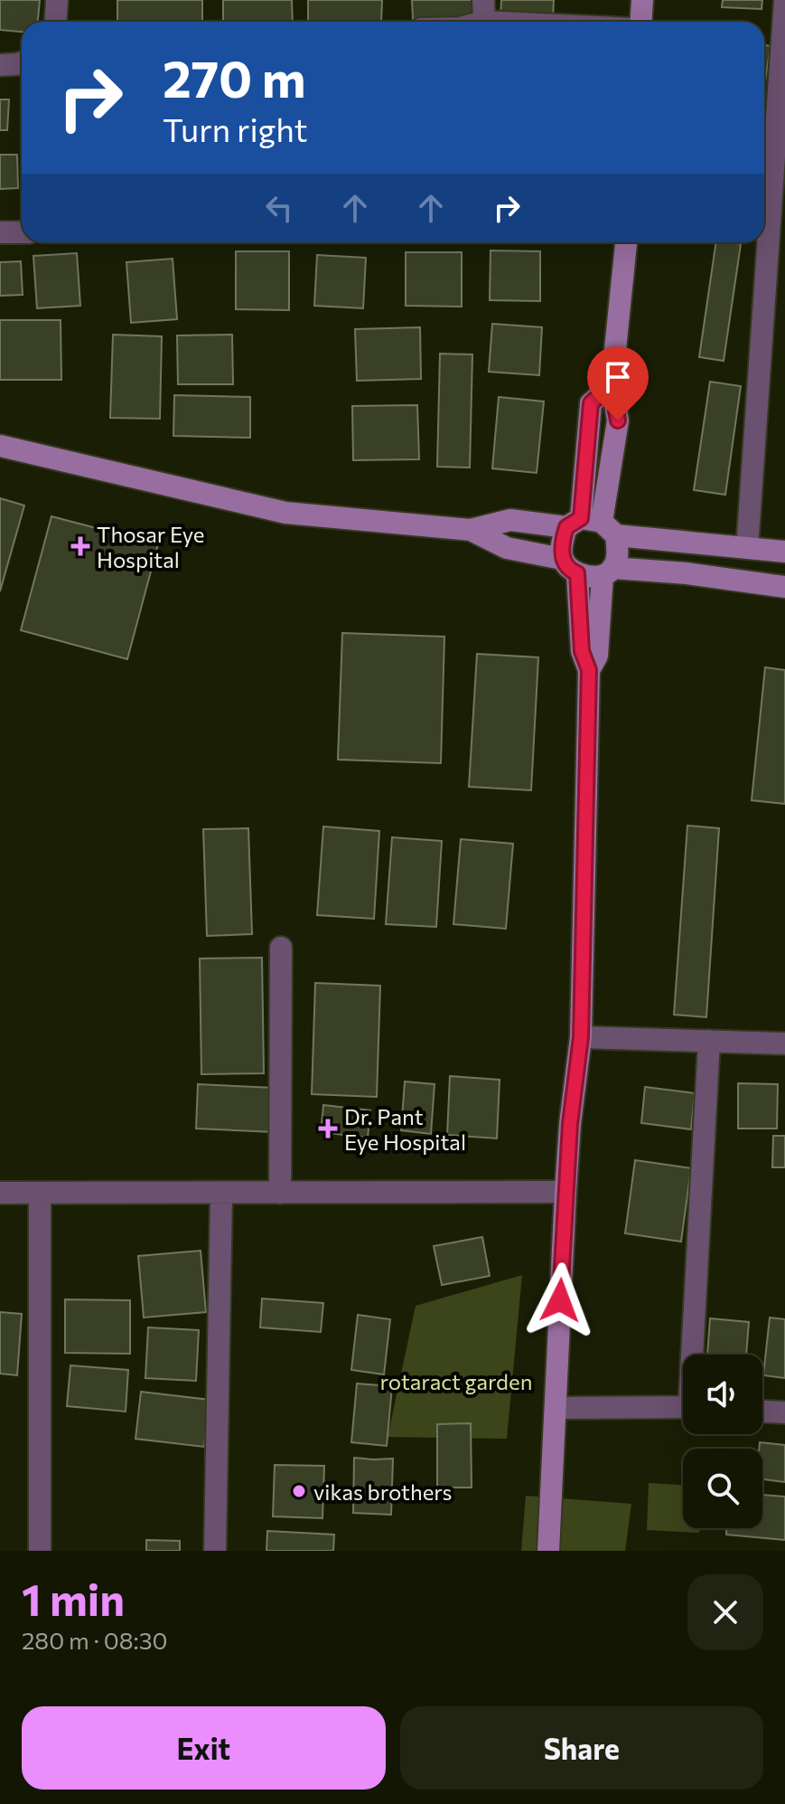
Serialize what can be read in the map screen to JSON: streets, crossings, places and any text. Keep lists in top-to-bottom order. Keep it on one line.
{"parks":["rotaract garden"],"places":{"health":["Thosar Eye Hospital","Dr. Pant Eye Hospital"],"other":["vikas brothers"]},"page":{"turn":["270 m","Turn right"],"heading":["1 min","280 m · 08:30"],"buttons":["Exit","Share"]}}
